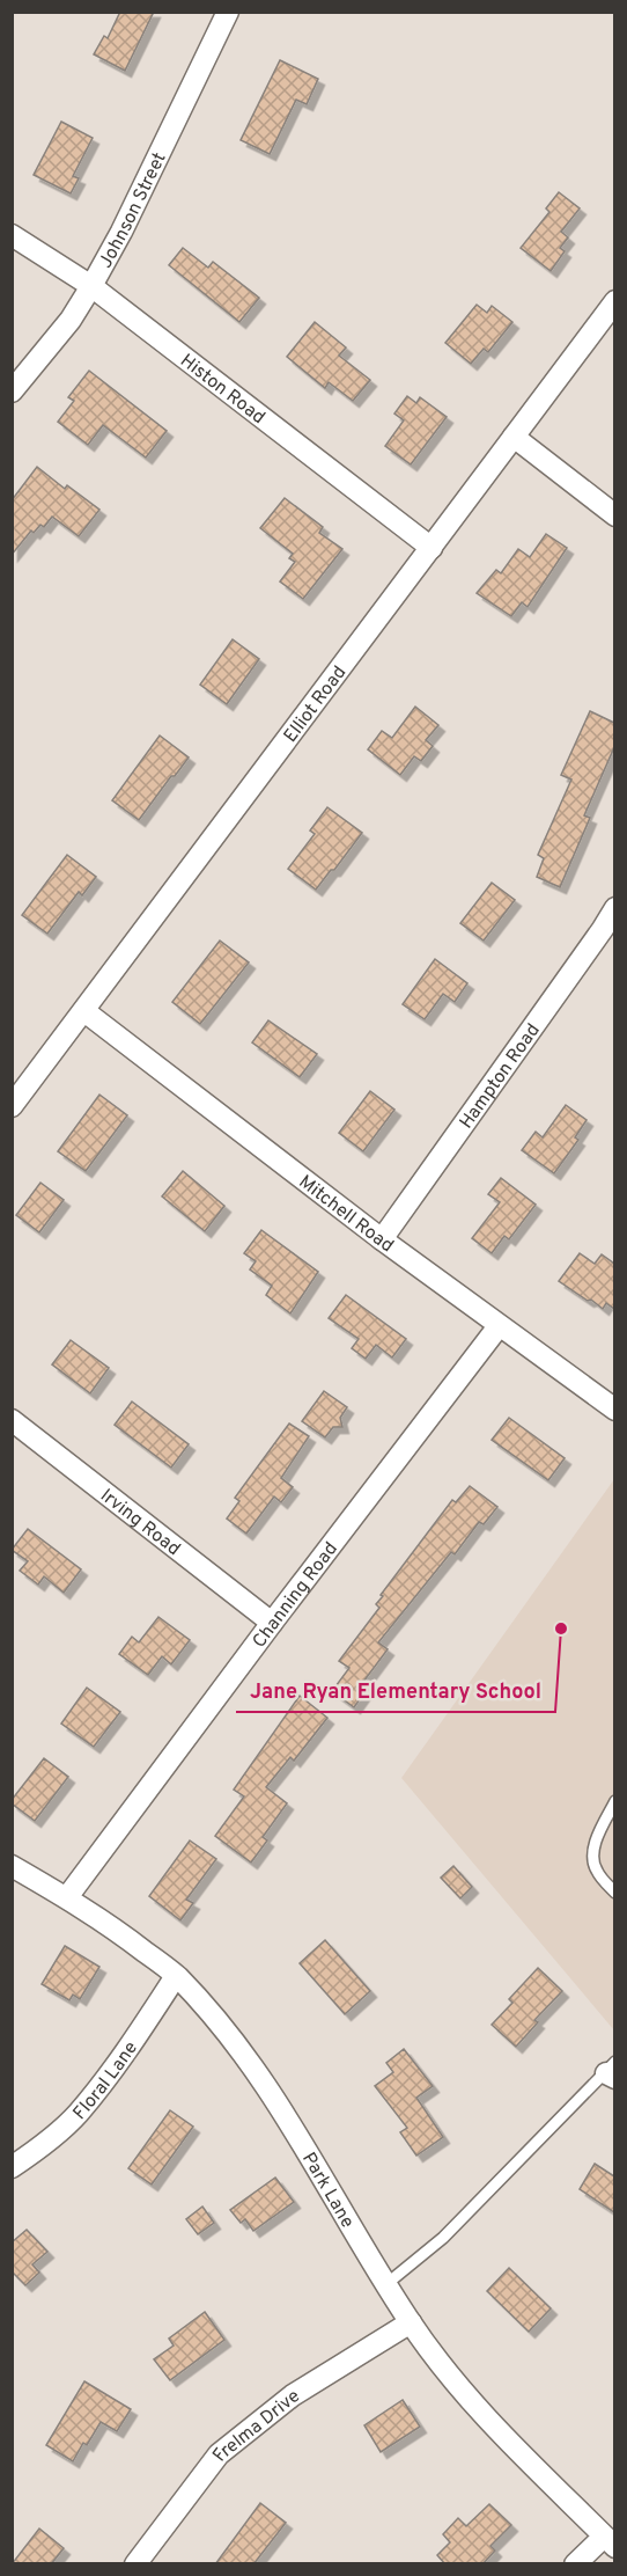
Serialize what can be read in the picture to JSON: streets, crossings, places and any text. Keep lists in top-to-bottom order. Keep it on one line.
{"streets":{"street":["Johnson Street","Histon Road","Elliot Road","Hampton Road","Mitchell Road","Irving Road","Channing Road","Floral Lane","Park Lane","Frelma Drive"]},"crossings":[["Johnson Street","Histon Road"],["Histon Road","Elliot Road"],["Elliot Road","Mitchell Road"],["Hampton Road","Mitchell Road"],["Mitchell Road","Channing Road"],["Irving Road","Channing Road"],["Channing Road","Park Lane"],["Floral Lane","Park Lane"],["Park Lane","Frelma Drive"]],"places":["Jane Ryan Elementary School"]}
